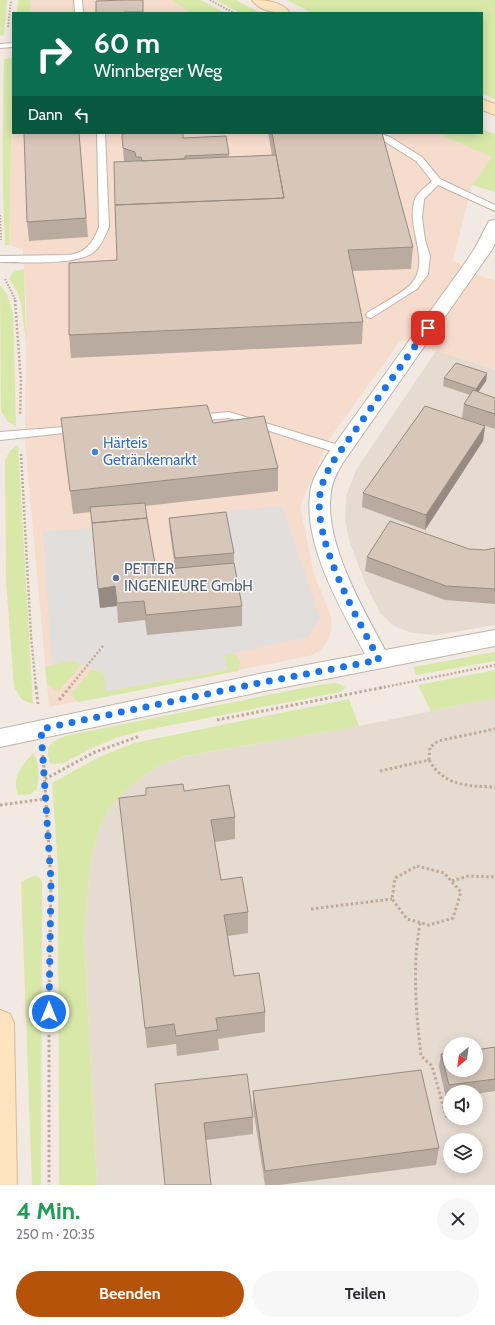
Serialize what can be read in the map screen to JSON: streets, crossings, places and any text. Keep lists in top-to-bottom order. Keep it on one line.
{"places":["Härteis Getränkemarkt","PETTER INGENIEURE GmbH"],"north":"bottom left","page":{"turn":["60 m","Winnberger Weg"],"then":"Dann","heading":["4 Min.","250 m · 20:35"],"buttons":["Beenden","Teilen"]}}
